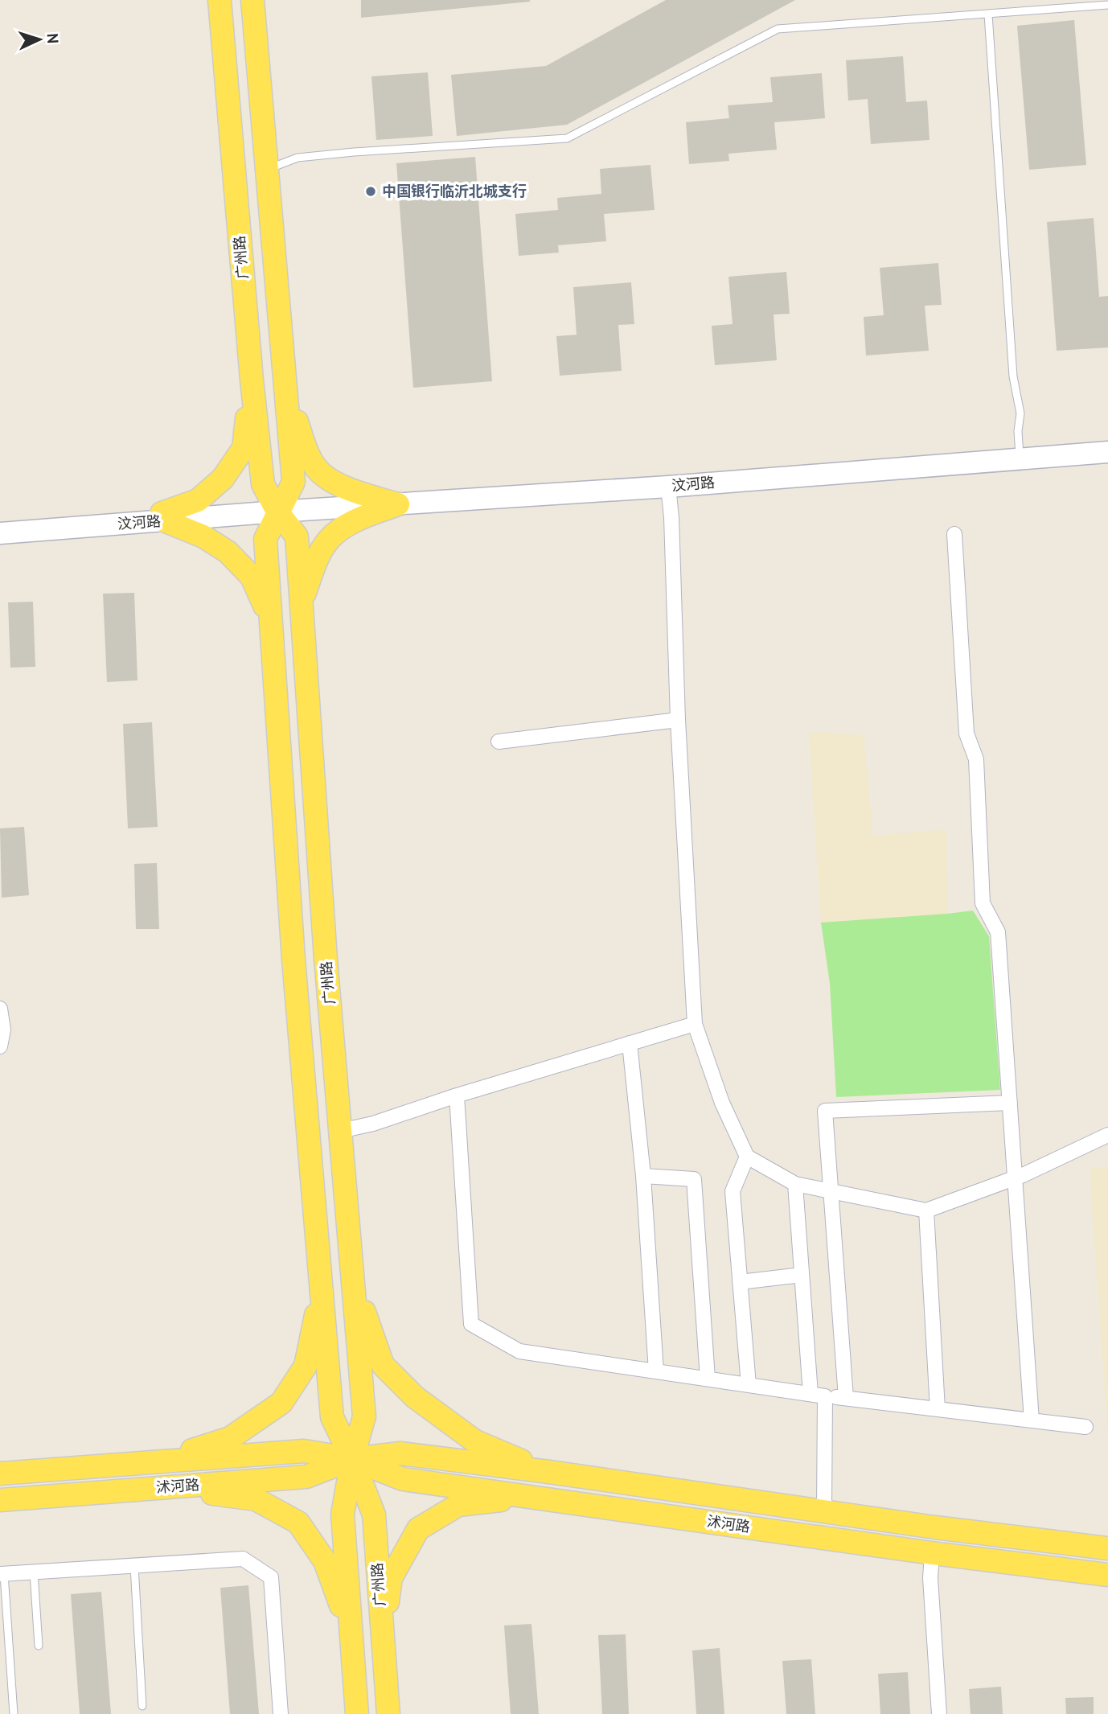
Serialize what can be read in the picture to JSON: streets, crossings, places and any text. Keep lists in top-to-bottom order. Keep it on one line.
{"streets":{"main road":["广州路","沭河路"],"street":["汶河路"]},"crossings":[["广州路","汶河路"],["广州路","沭河路"]],"places":["中国银行临沂北城支行"],"north":"right"}
